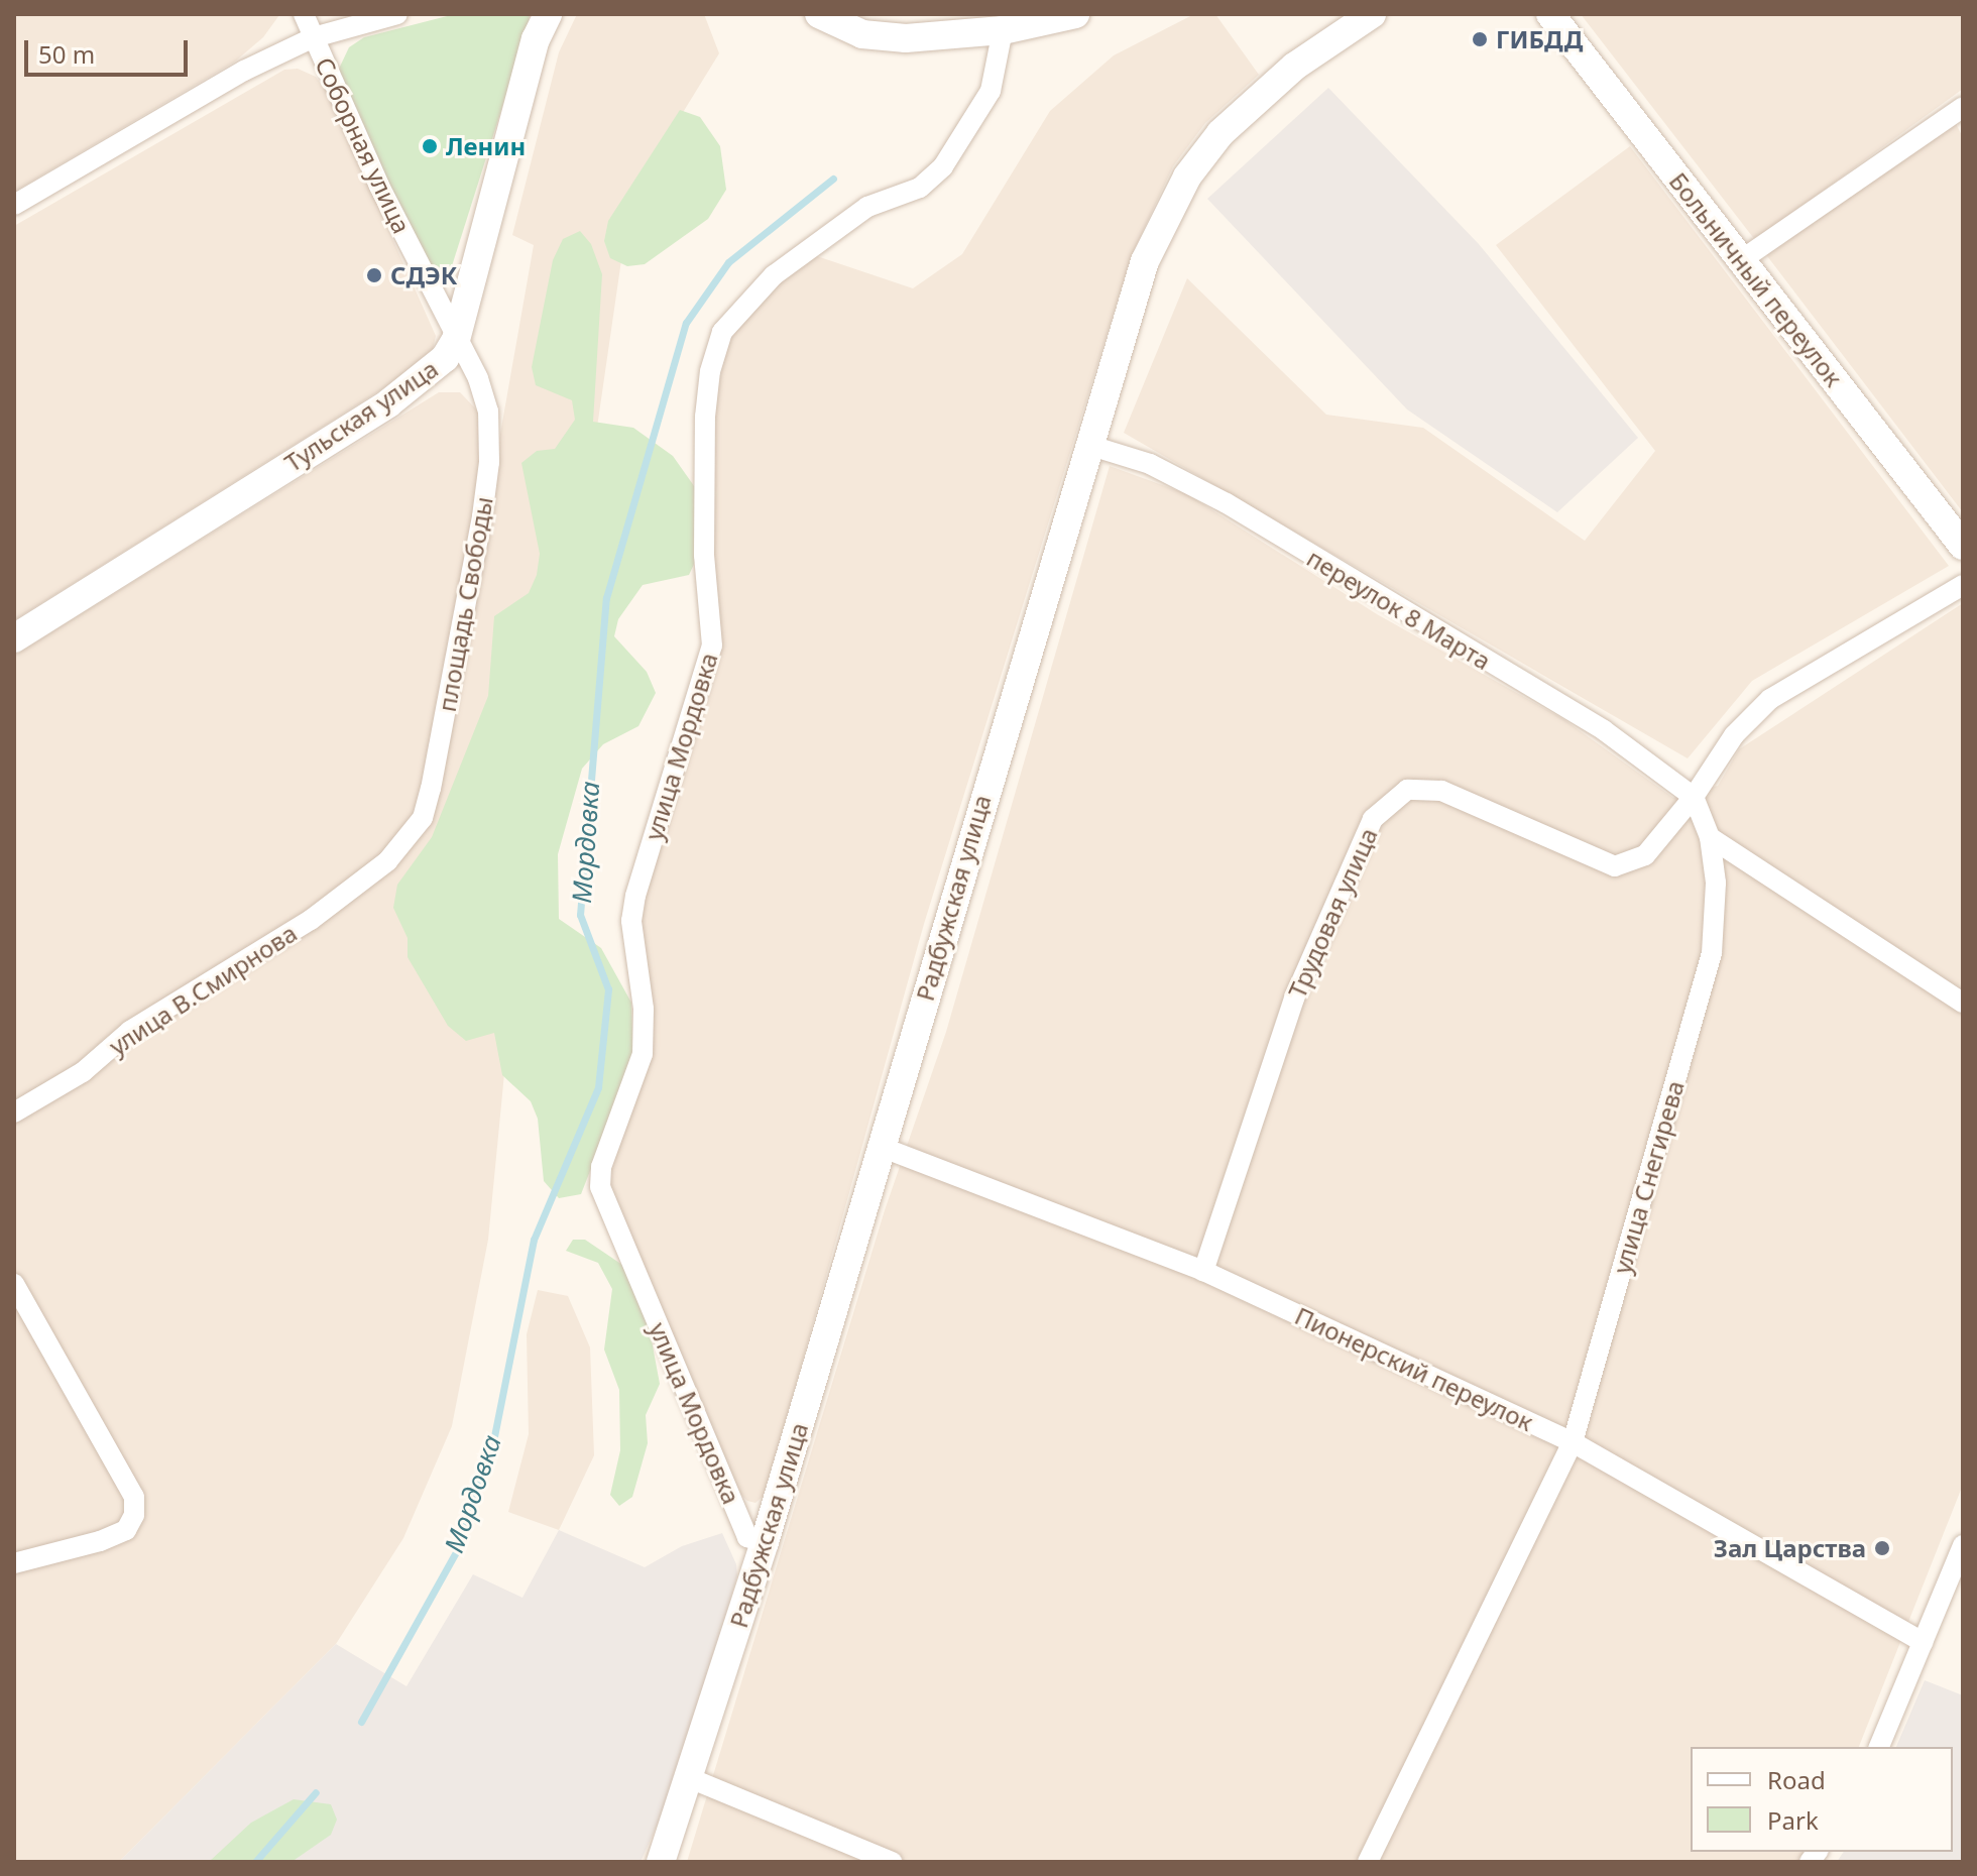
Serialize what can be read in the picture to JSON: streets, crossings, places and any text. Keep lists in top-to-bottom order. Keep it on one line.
{"streets":{"main road":["Больничный переулок","Тульская улица","Радбужская улица"],"street":["Соборная улица","площадь Свободы","переулок 8 Марта","улица Мордовка","Трудовая улица","улица В.Смирнова","улица Снегирева","Пионерский переулок"]},"crossings":[["Соборная улица","Тульская улица"],["Соборная улица","площадь Свободы"],["Тульская улица","площадь Свободы"],["площадь Свободы","улица В.Смирнова"],["переулок 8 Марта","Радбужская улица"],["переулок 8 Марта","Трудовая улица"],["переулок 8 Марта","улица Снегирева"],["улица Мордовка","Радбужская улица"],["Радбужская улица","Пионерский переулок"],["Трудовая улица","улица Снегирева"],["Трудовая улица","Пионерский переулок"],["улица Снегирева","Пионерский переулок"]],"water":["Мордовка"],"places":["ГИБДД","Ленин","СДЭК","Зал Царства"],"legend":["Road","Park"],"scale_bar":"50 m"}
